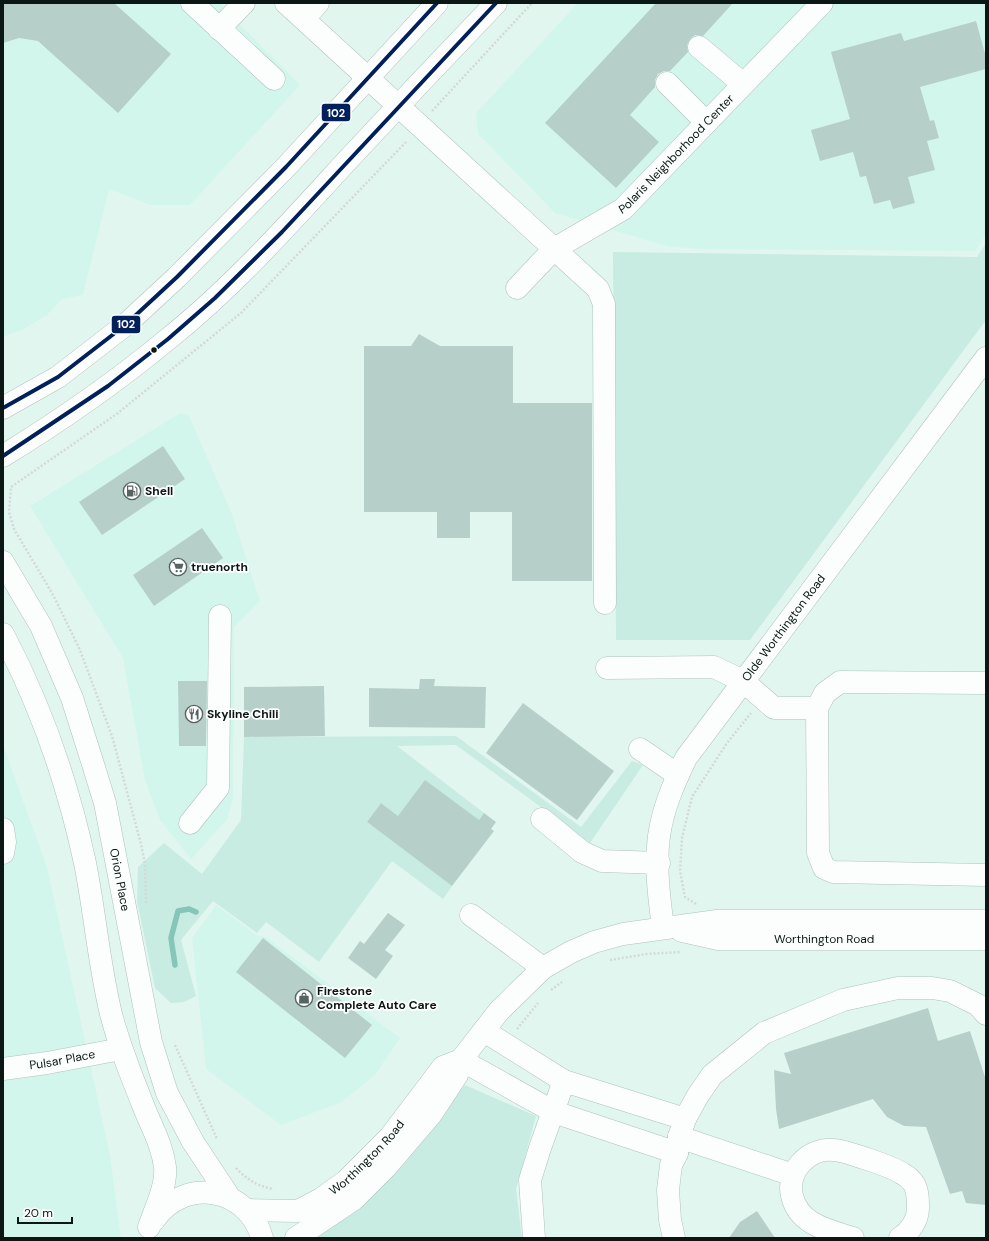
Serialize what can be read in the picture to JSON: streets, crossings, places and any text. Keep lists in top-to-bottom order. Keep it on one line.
{"streets":{"main road":["Polaris Neighborhood Center","Olde Worthington Road","Orion Place","Worthington Road","Pulsar Place"]},"crossings":[["Olde Worthington Road","Worthington Road"],["Orion Place","Worthington Road"]],"places":{"fuel station":["Shell"],"supermarket":["truenorth"],"restaurant":["Skyline Chili"],"shop":["Firestone Complete Auto Care"]},"lines":["transit line 102"],"scale_bar":"20 m"}
